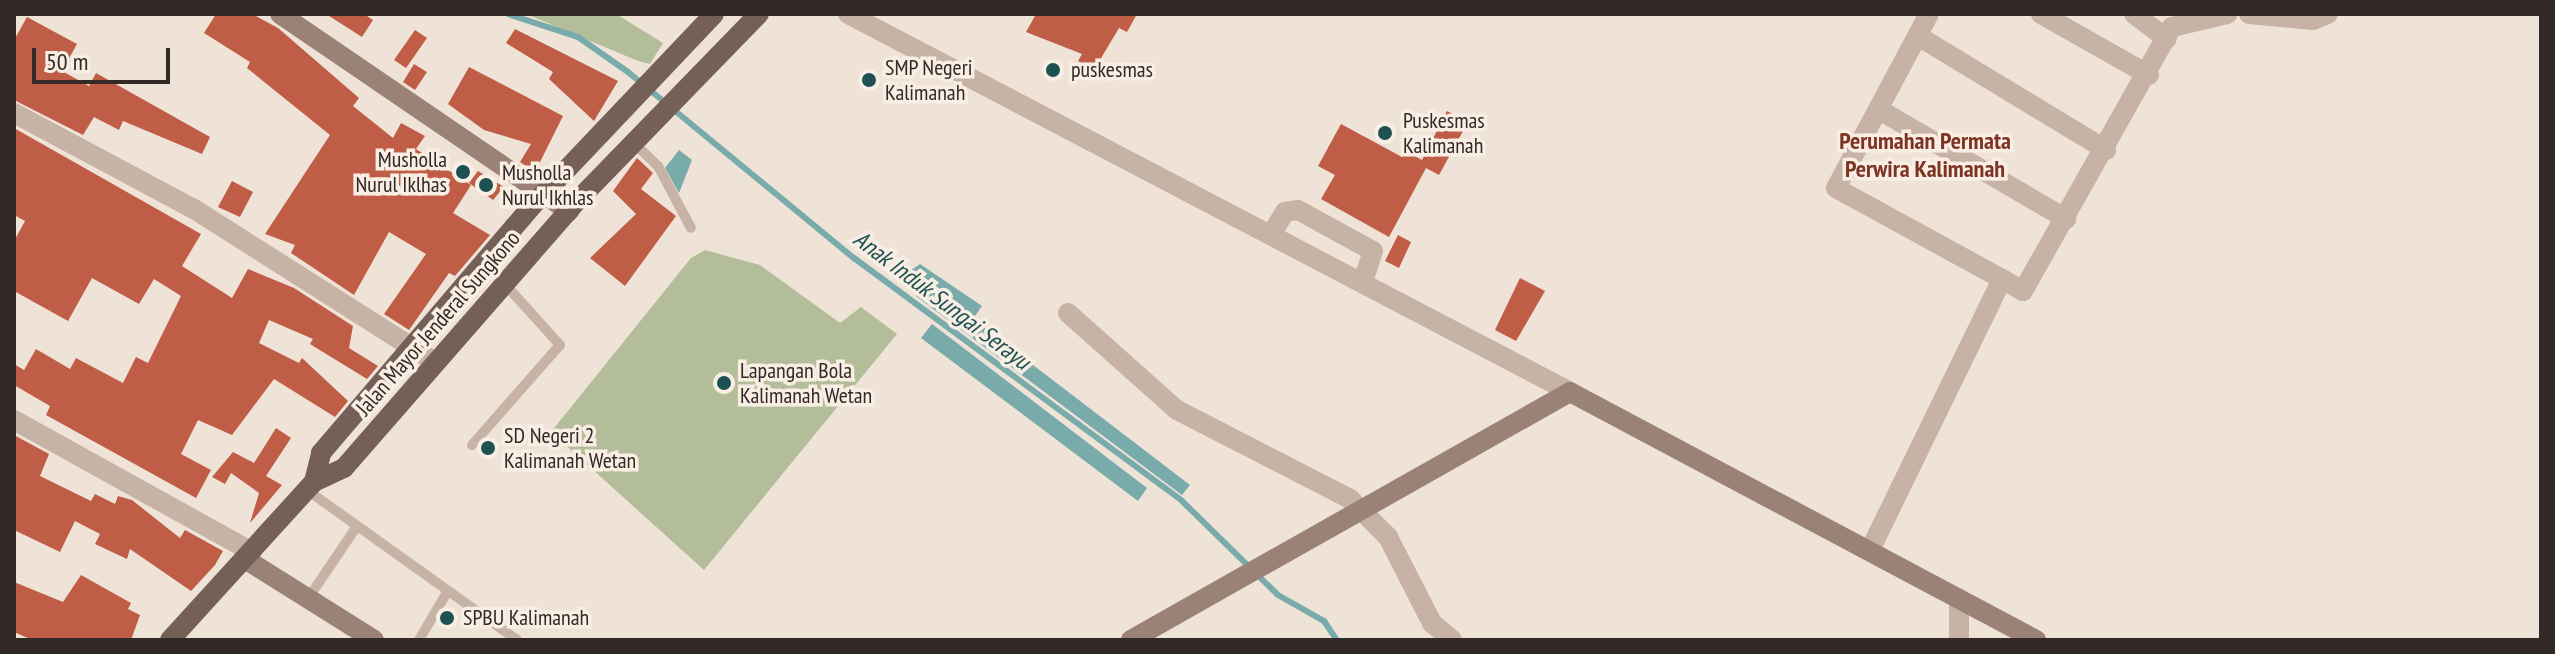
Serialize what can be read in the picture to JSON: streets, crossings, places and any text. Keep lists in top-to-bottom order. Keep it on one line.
{"streets":{"main road":["Jalan Mayor Jenderal Sungkono"]},"districts":["Perumahan Permata Perwira Kalimanah"],"water":["Anak Induk Sungai Serayu"],"places":["puskesmas","SMP Negeri Kalimanah","Puskesmas Kalimanah","Musholla Nurul Iklhas","Musholla Nurul Ikhlas","Lapangan Bola Kalimanah Wetan","SD Negeri 2 Kalimanah Wetan","SPBU Kalimanah"],"scale_bar":"50 m"}
